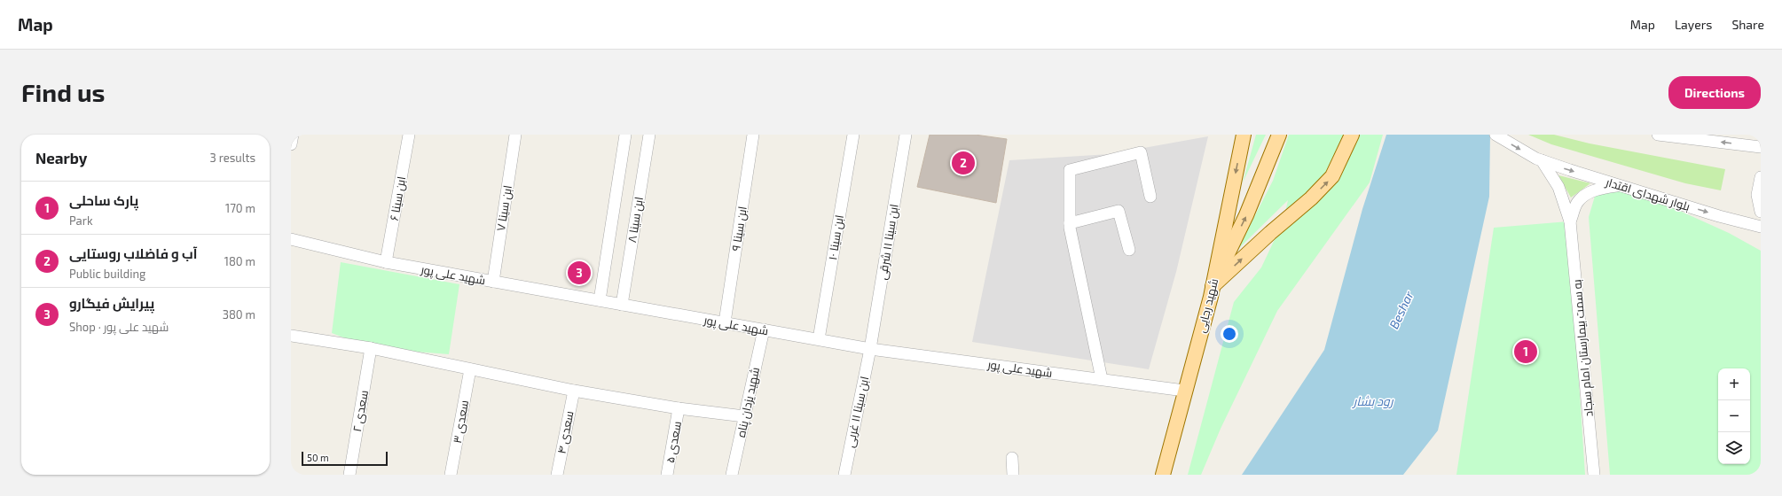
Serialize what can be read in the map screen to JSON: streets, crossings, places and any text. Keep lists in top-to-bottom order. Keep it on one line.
{"streets":{"main road":["شهید رجایی"],"street":["بلوار شهدای اقتدار","ابن سینا ۶","ابن سینا ۷","ابن سینا ۸","ابن سینا ۹","ابن سینا ۱۰","ابن سینا ۱۱ شرقی","شهید علی پور","به سمت بیمارستان امام سجاد","شهید یزدان پناه","سعدی ۲","ابن سینا ۱۱ غربی","سعدی ۳","سعدی ۴","سعدی ۵"]},"crossings":[["ابن سینا ۶","شهید علی پور"],["ابن سینا ۷","شهید علی پور"],["ابن سینا ۸","شهید علی پور"],["ابن سینا ۹","شهید علی پور"],["ابن سینا ۱۰","شهید علی پور"],["ابن سینا ۱۱ شرقی","شهید علی پور"],["ابن سینا ۱۱ شرقی","ابن سینا ۱۱ غربی"],["شهید علی پور","شهید رجایی"],["شهید علی پور","شهید یزدان پناه"],["شهید علی پور","ابن سینا ۱۱ غربی"]],"water":["Beshar","رود بشار"],"scale_bar":"50 m","page":{"header":"Map","nav":["Map","Layers","Share"],"buttons":"Directions","title":"Find us","heading":["Nearby","3 results"],"pins":["2","3","1"],"list":[{"mark":"1","name":"پارک ساحلی","note":"Park","value":"170 m"},{"mark":"2","name":"آب و فاضلاب روستایی","note":"Public building","value":"180 m"},{"mark":"3","name":"پیرایش فیگارو","note":"Shop · شهید علی پور","value":"380 m"}],"map_buttons":["+","−"],"scale":"50 m"}}
